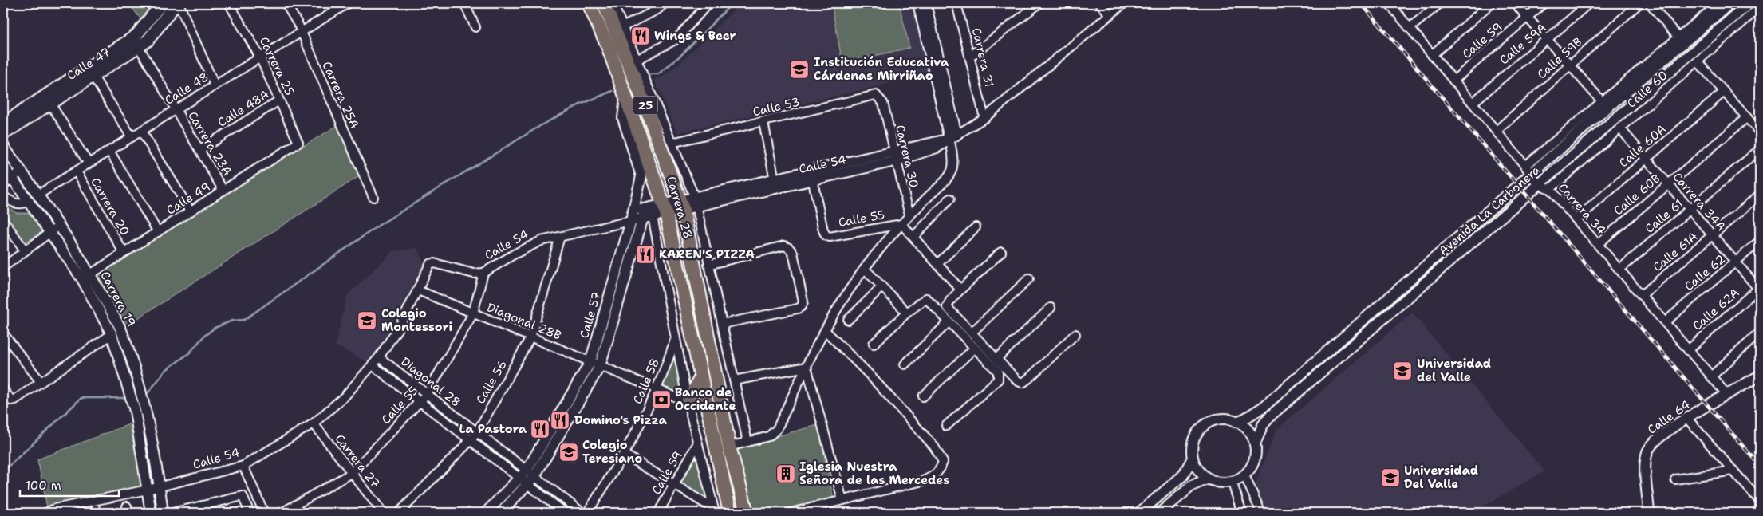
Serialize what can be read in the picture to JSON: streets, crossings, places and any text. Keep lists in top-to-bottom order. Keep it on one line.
{"streets":{"main road":["Calle 47","25","Carrera 28"],"street":["Calle 59","Calle 59A","Carrera 31","Calle 59B","Carrera 25","Calle 48","Calle 60","Carrera 25A","Calle 53","Calle 48A","Carrera 23A","Calle 60A","Carrera 30","Calle 54","Calle 60B","Calle 49","Carrera 34A","Carrera 20","Carrera 34","Avenida La Carbonera","Calle 61","Calle 55","Calle 61A","Calle 62","Carrera 19","Calle 62A","Calle 57","Diagonal 28B","Calle 58","Diagonal 28","Calle 56","Calle 64","Carrera 27"]},"crossings":[["Calle 59","Carrera 34"],["Calle 59A","Carrera 34"],["Carrera 31","Calle 54"],["Calle 59B","Carrera 34"],["Calle 47","Carrera 23A"],["Calle 47","Carrera 20"],["Carrera 25","Calle 48"],["Carrera 25","Calle 48A"],["Carrera 25","Calle 49"],["Calle 48","Carrera 25A"],["Calle 48","Carrera 23A"],["Calle 48","Carrera 20"],["Calle 48","Carrera 19"],["Calle 60","Carrera 34A"],["Calle 60","Carrera 34"],["Calle 60","Avenida La Carbonera"],["Calle 53","Carrera 30"],["Calle 53","Carrera 28"],["Calle 48A","Carrera 23A"],["Carrera 23A","Calle 49"],["Calle 60A","Carrera 34A"],["Calle 60A","Carrera 34"],["Carrera 30","Calle 54"],["Calle 54","Carrera 28"],["Calle 54","Calle 55"],["Calle 54","Carrera 19"],["Calle 54","Calle 57"],["Calle 54","Diagonal 28B"],["Calle 54","Diagonal 28"],["Calle 54","Calle 56"],["Calle 54","Carrera 27"],["Calle 60B","Carrera 34A"],["Calle 60B","Carrera 34"],["Calle 49","Carrera 20"],["Calle 49","Carrera 19"],["Carrera 34A","Calle 61"],["Carrera 34A","Calle 61A"],["Carrera 34A","Calle 62"],["Carrera 34A","Calle 62A"],["Carrera 28","Calle 57"],["Carrera 34","Avenida La Carbonera"],["Carrera 34","Calle 61"],["Carrera 34","Calle 61A"],["Carrera 34","Calle 62"],["Carrera 34","Calle 62A"],["Carrera 34","Calle 64"],["Calle 55","Diagonal 28B"],["Calle 55","Diagonal 28"],["Calle 55","Carrera 27"],["Calle 57","Diagonal 28B"],["Calle 57","Diagonal 28"],["Diagonal 28B","Calle 58"],["Diagonal 28B","Calle 56"],["Diagonal 28","Calle 56"]],"places":{"restaurant":["Wings & Beer","KAREN'S PIZZA","Domino's Pizza","La Pastora"],"school or university":["Institución Educativa Cárdenas Mirriñao","Colegio Montessori","Universidad del Valle","Colegio Teresiano","Universidad Del Valle"],"bank":["Banco de Occidente"],"building":["Iglesia Nuestra Señora de las Mercedes"]},"scale_bar":"100 m"}
